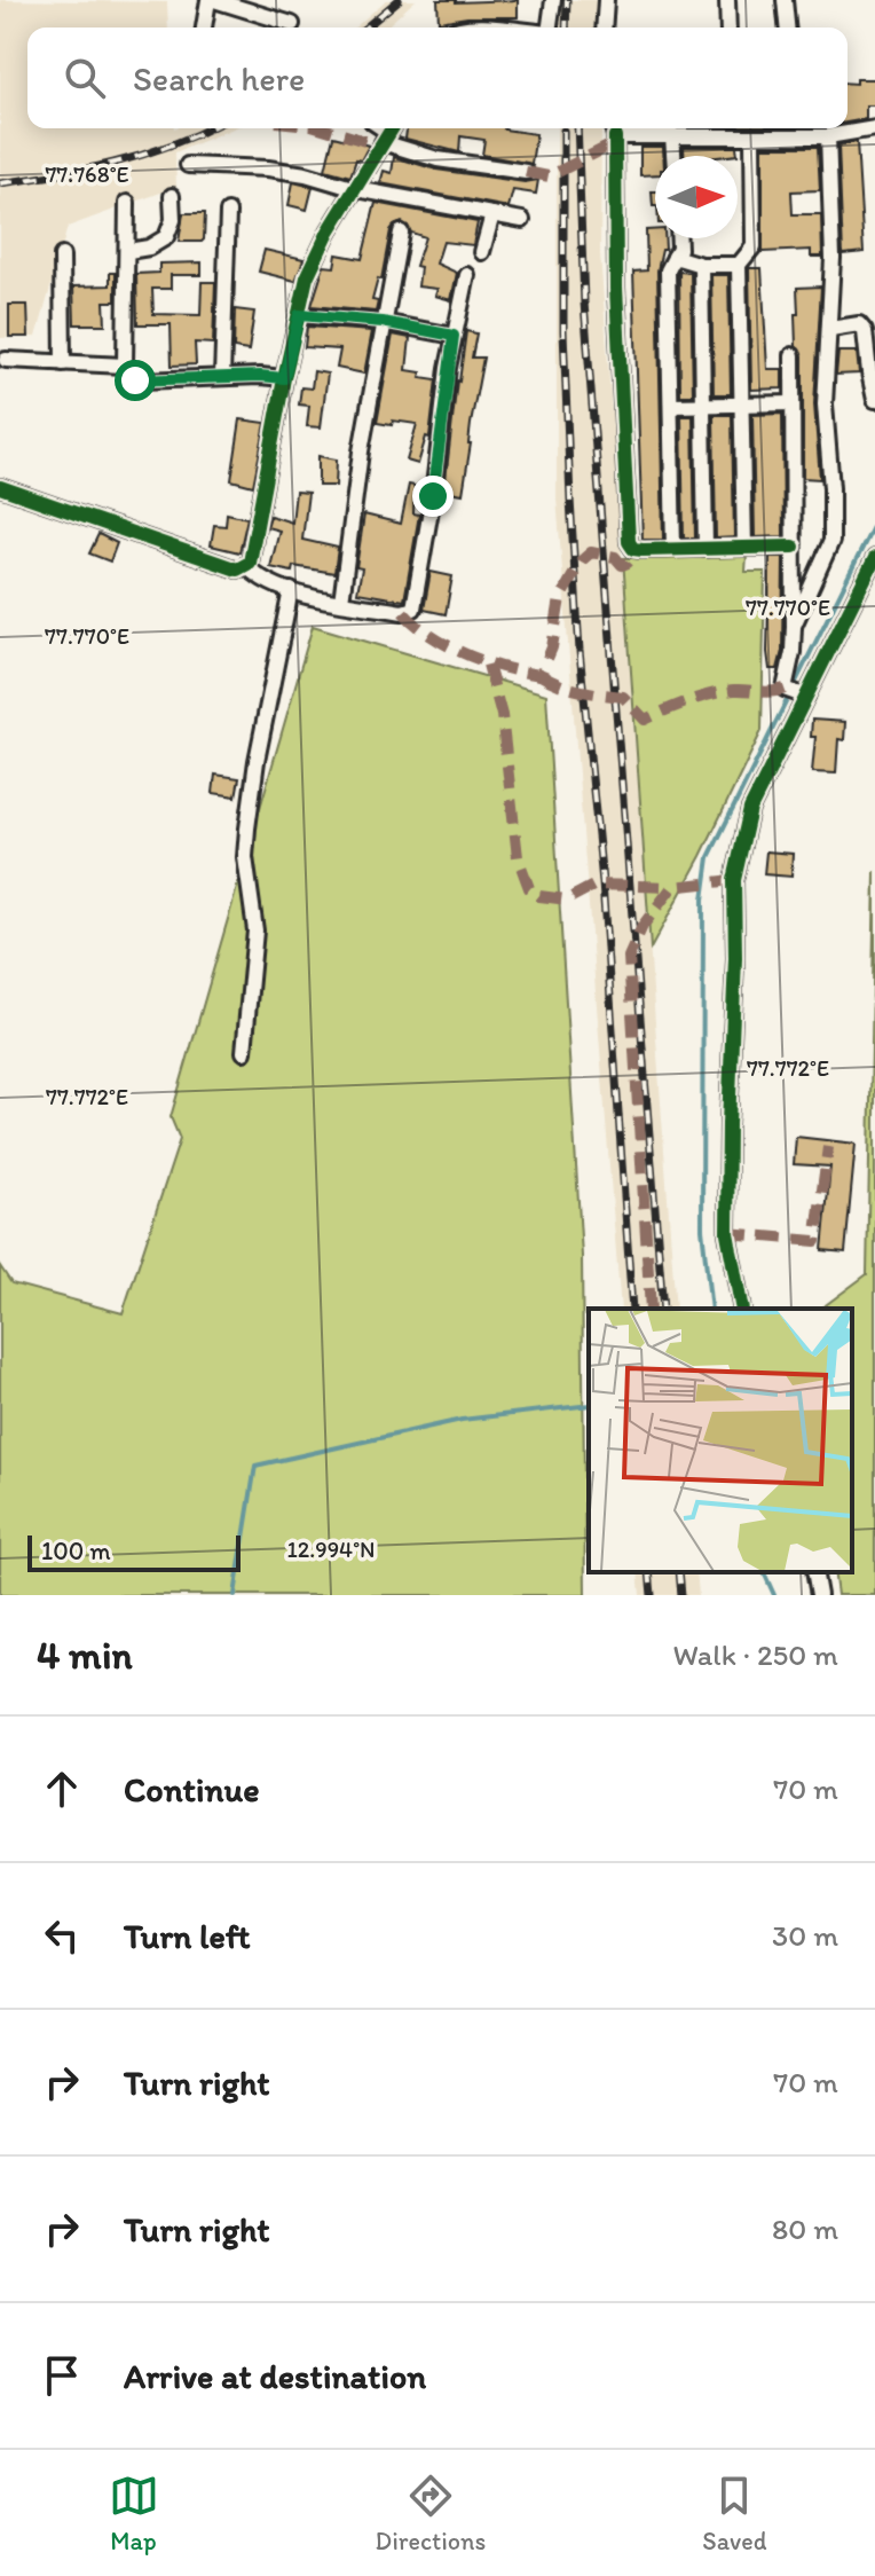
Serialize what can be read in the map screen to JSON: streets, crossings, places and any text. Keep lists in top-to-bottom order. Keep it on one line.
{"scale_bar":"100 m","north":"right","page":{"search":"Search here","scale":"100 m","heading":["4 min","Walk · 250 m"],"list":[["Continue","70 m"],["Turn left","30 m"],["Turn right","70 m"],["Turn right","80 m"],"Arrive at destination"],"nav":["Map","Directions","Saved"]},"coordinates":["77.768°E","77.770°E","77.772°E","12.994°N"]}
